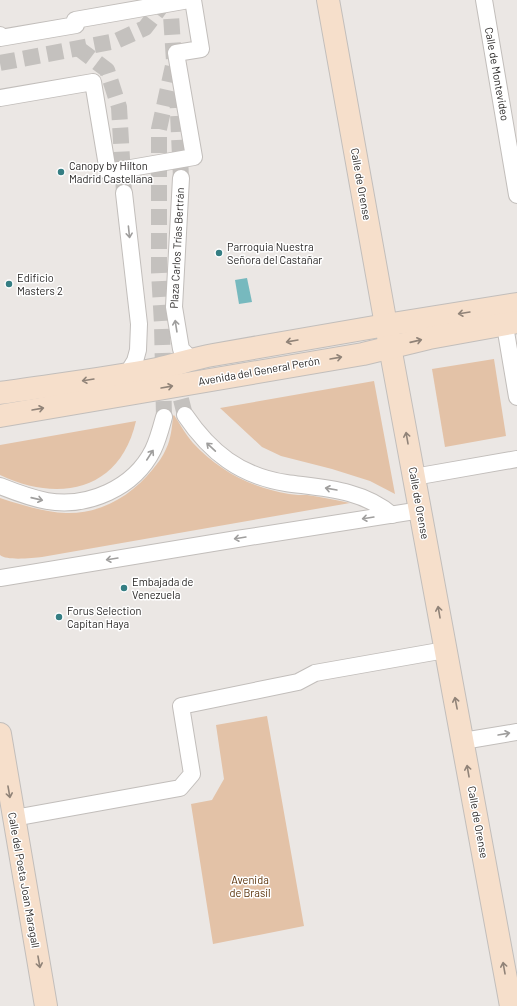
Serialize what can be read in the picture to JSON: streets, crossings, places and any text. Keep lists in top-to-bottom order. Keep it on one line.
{"streets":{"street":["Calle de Montevideo","Calle de Orense","Plaza Carlos Trías Bertrán","Avenida del General Perón","Calle del Poeta Joan Maragall"]},"crossings":[["Calle de Orense","Avenida del General Perón"]],"one_way":["Calle de Orense","Calle del Poeta Joan Maragall"],"parks":["Avenida de Brasil"],"places":["Canopy by Hilton Madrid Castellana","Parroquia Nuestra Señora del Castañar","Edificio Masters 2","Embajada de Venezuela","Forus Selection Capitan Haya"]}
